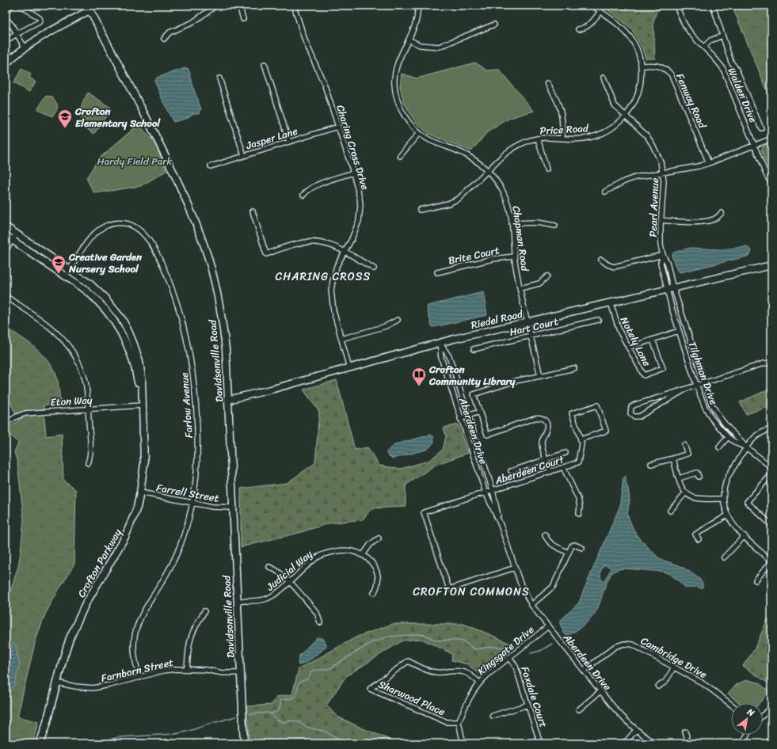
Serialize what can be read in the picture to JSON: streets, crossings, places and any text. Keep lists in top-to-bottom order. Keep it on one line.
{"streets":{"street":["Walden Drive","Fenway Road","Price Road","Jasper Lane","Charing Cross Drive","Pearl Avenue","Chapman Road","Brite Court","Riedel Road","Hart Court","Notely Lane","Davidsonville Road","Tilghman Drive","Eton Way","Farlow Avenue","Aberdeen Drive","Aberdeen Court","Farrell Street","Crofton Parkway","Judicial Way","Kingsgate Drive","Cambridge Drive","Farnborn Street","Foxdale Court","Sharwood Place"]},"crossings":[["Fenway Road","Price Road"],["Price Road","Pearl Avenue"],["Price Road","Chapman Road"],["Jasper Lane","Charing Cross Drive"],["Charing Cross Drive","Riedel Road"],["Pearl Avenue","Riedel Road"],["Pearl Avenue","Tilghman Drive"],["Chapman Road","Brite Court"],["Chapman Road","Riedel Road"],["Chapman Road","Hart Court"],["Riedel Road","Notely Lane"],["Riedel Road","Davidsonville Road"],["Riedel Road","Tilghman Drive"],["Riedel Road","Aberdeen Drive"],["Davidsonville Road","Farrell Street"],["Davidsonville Road","Judicial Way"],["Davidsonville Road","Farnborn Street"],["Eton Way","Crofton Parkway"],["Farlow Avenue","Farrell Street"],["Farlow Avenue","Crofton Parkway"],["Farlow Avenue","Farnborn Street"],["Aberdeen Drive","Aberdeen Court"],["Aberdeen Drive","Kingsgate Drive"],["Aberdeen Drive","Cambridge Drive"],["Farrell Street","Crofton Parkway"],["Crofton Parkway","Farnborn Street"],["Kingsgate Drive","Foxdale Court"],["Kingsgate Drive","Sharwood Place"]],"districts":["CHARING CROSS","CROFTON COMMONS"],"parks":["Hardy Field Park"],"places":{"school or university":["Crofton Elementary School","Creative Garden Nursery School"],"library":["Crofton Community Library"]},"north":"top right"}
